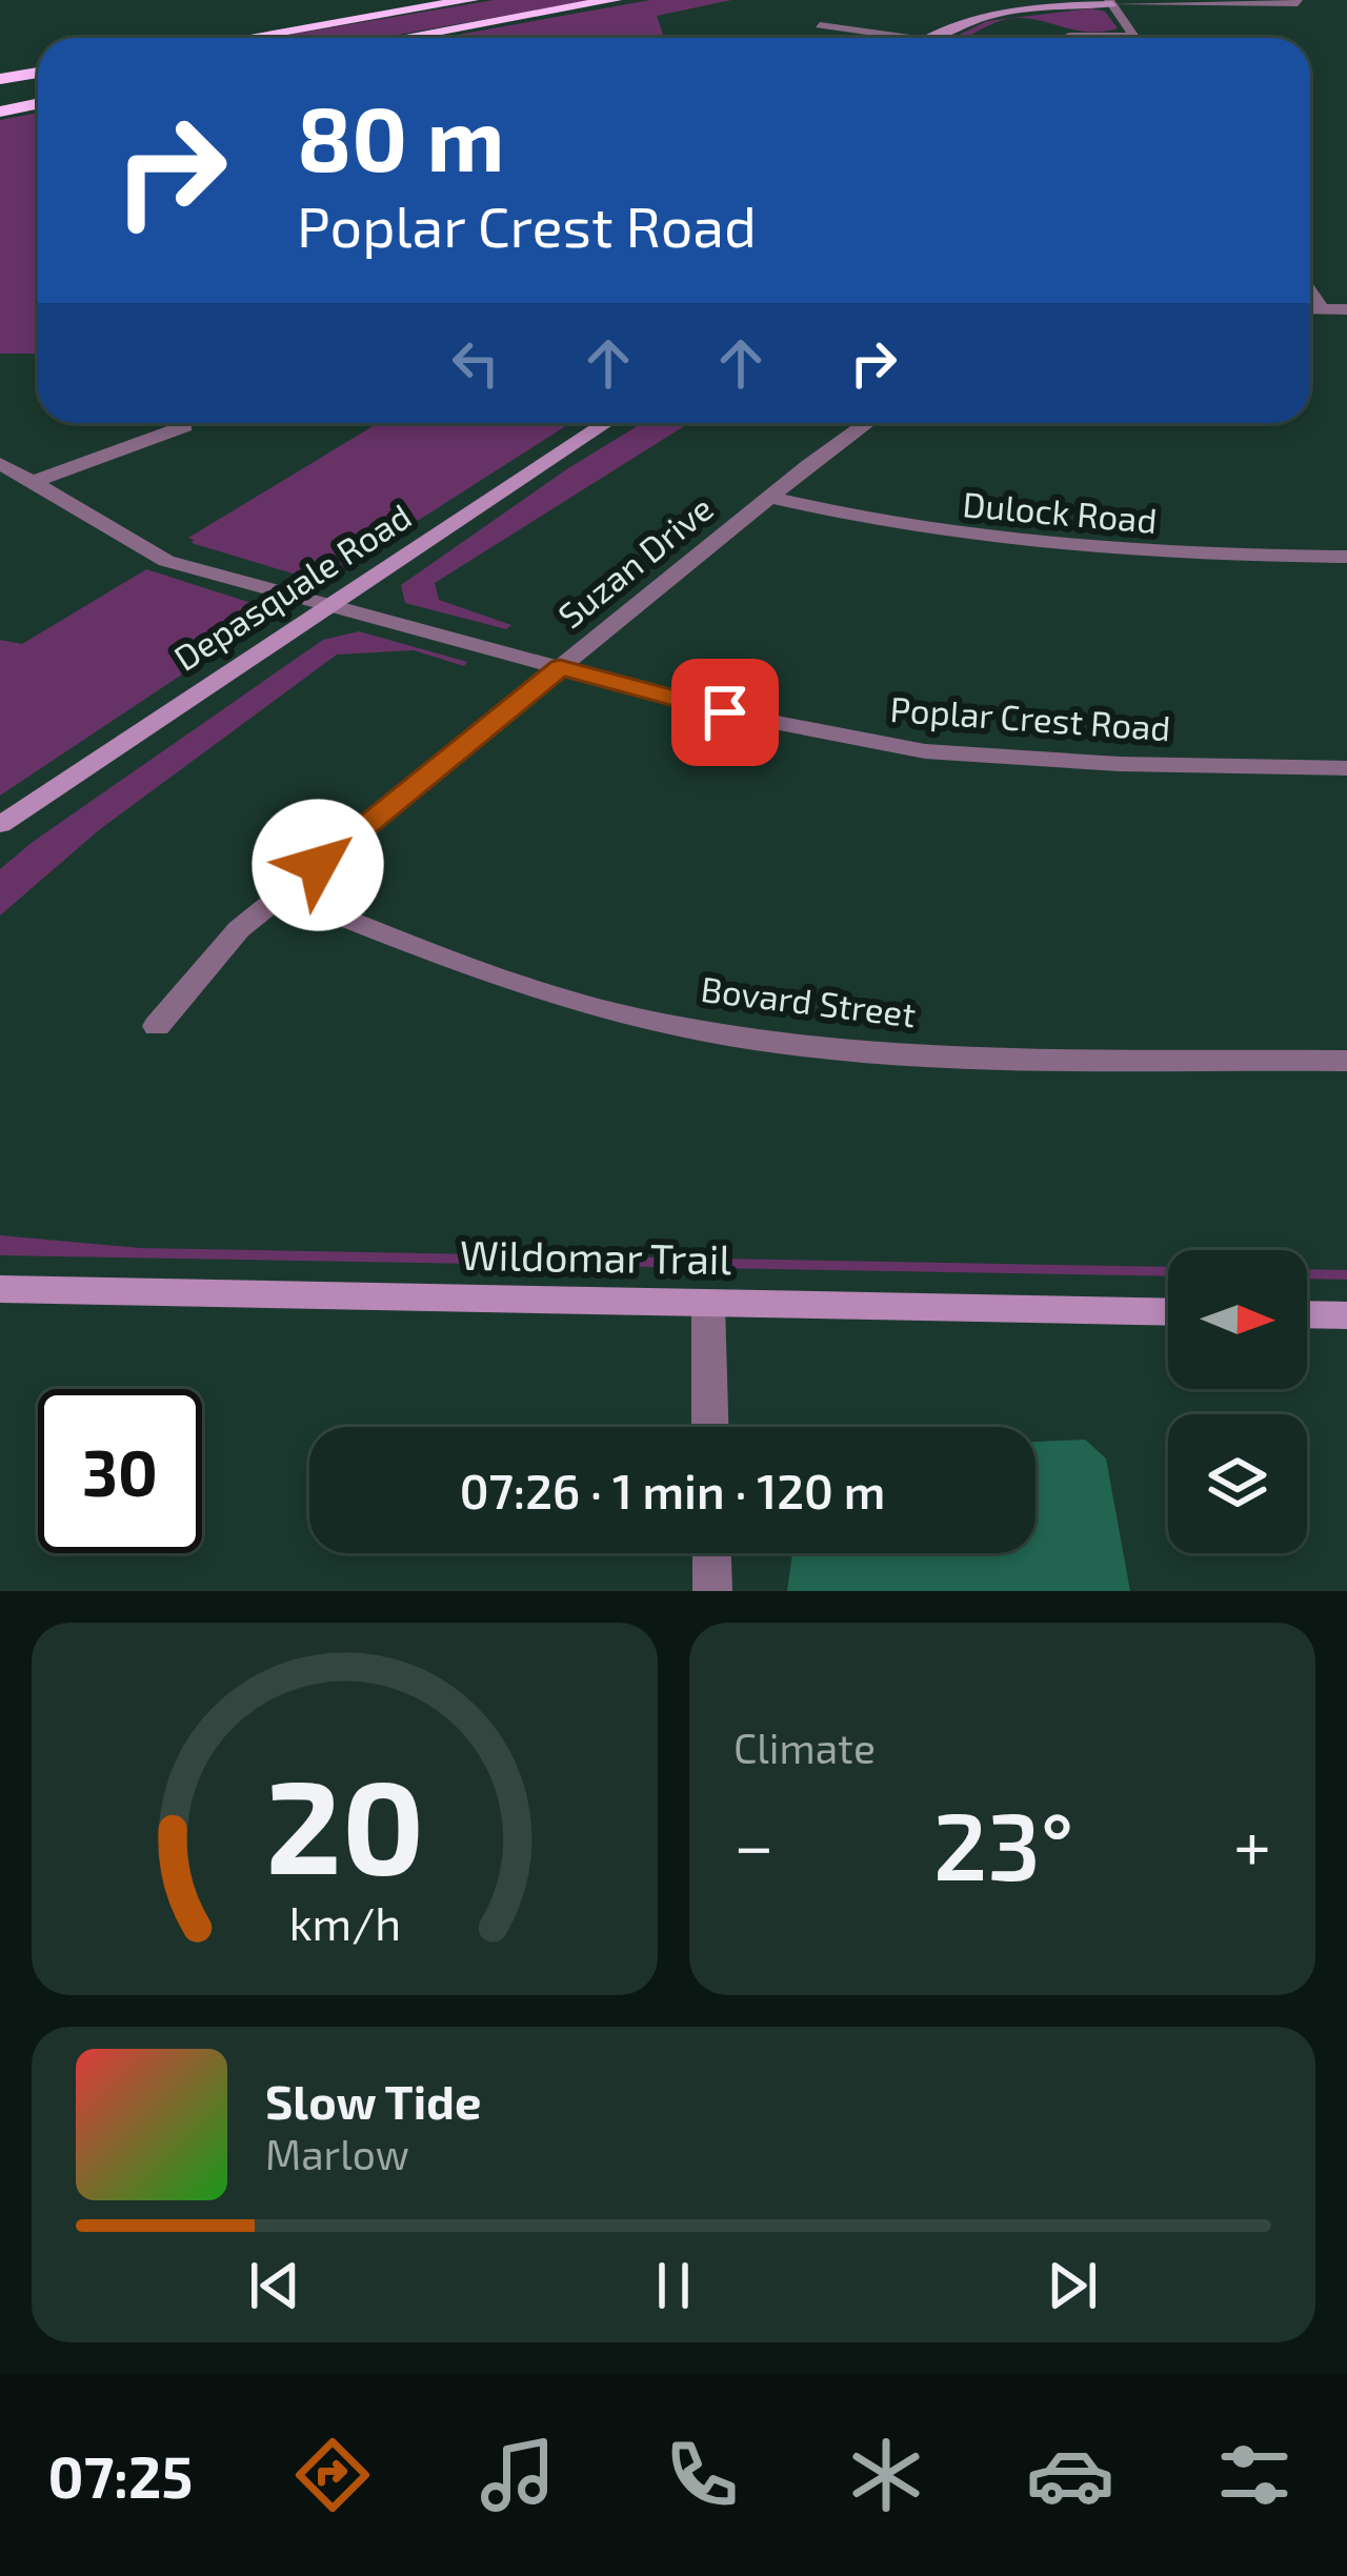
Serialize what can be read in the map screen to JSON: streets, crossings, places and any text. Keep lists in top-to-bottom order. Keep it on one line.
{"streets":{"street":["Dulock Road","Suzan Drive","Depasquale Road","Poplar Crest Road","Bovard Street","Wildomar Trail"]},"crossings":[["Dulock Road","Suzan Drive"],["Suzan Drive","Poplar Crest Road"],["Suzan Drive","Bovard Street"],["Depasquale Road","Poplar Crest Road"]],"north":"right","page":{"turn":["80 m","Poplar Crest Road"],"limit":"30","trip":"07:26 · 1 min · 120 m","tile":"Climate","heat":["−","23°","+"],"song":["Slow Tide","Marlow"],"tabs":"07:25","gauge":["20","km/h"]}}
